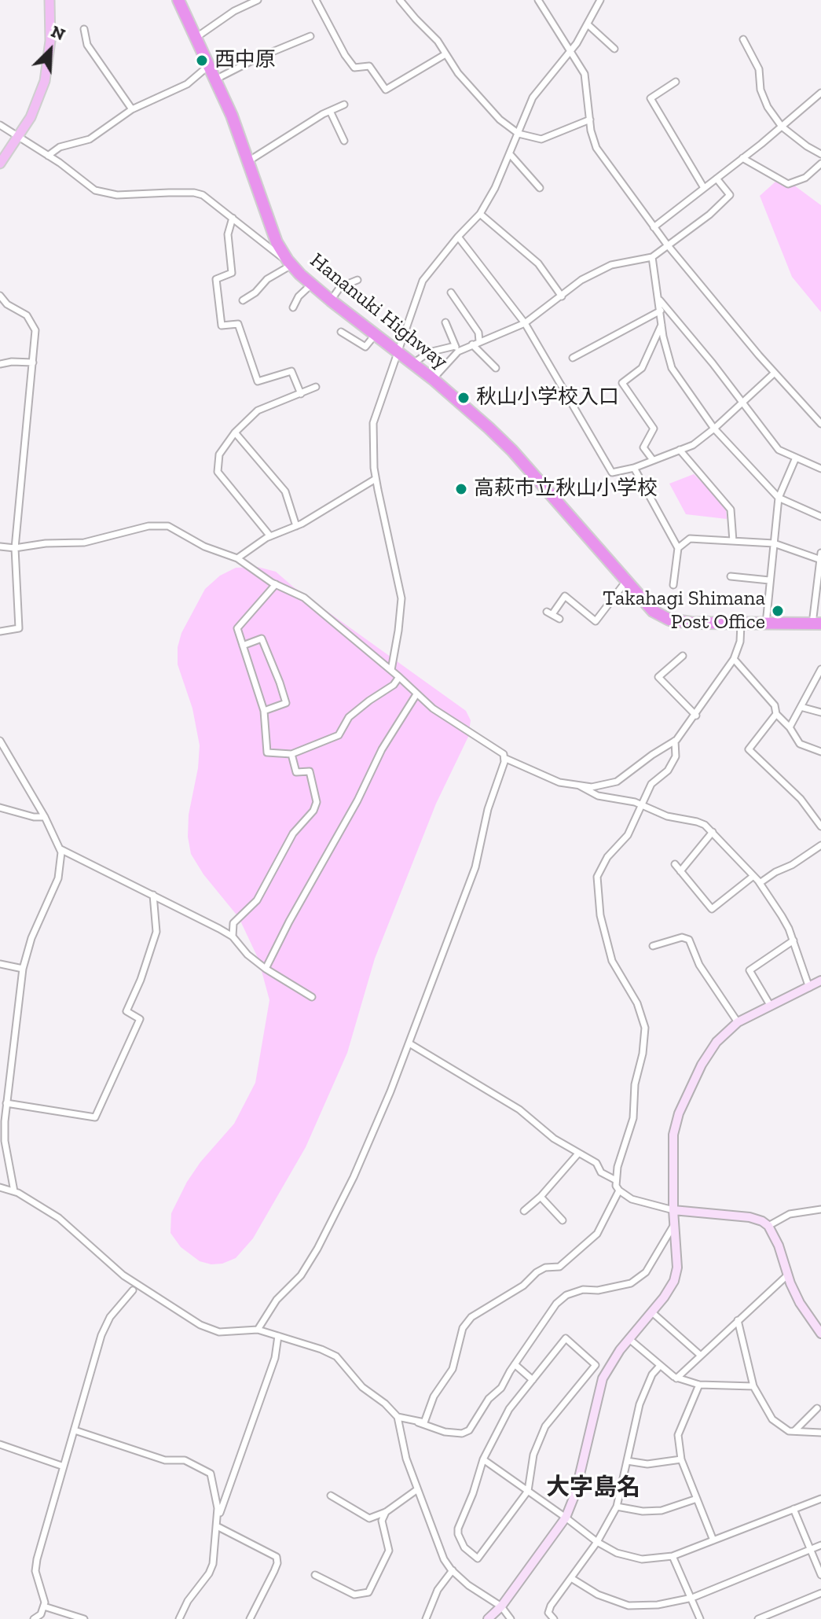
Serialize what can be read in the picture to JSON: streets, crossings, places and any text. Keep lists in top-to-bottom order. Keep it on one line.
{"streets":{"highway":["Hananuki Highway"]},"districts":["大字島名"],"places":["西中原","秋山小学校入口","高萩市立秋山小学校","Takahagi Shimana Post Office"],"north":"top right"}
